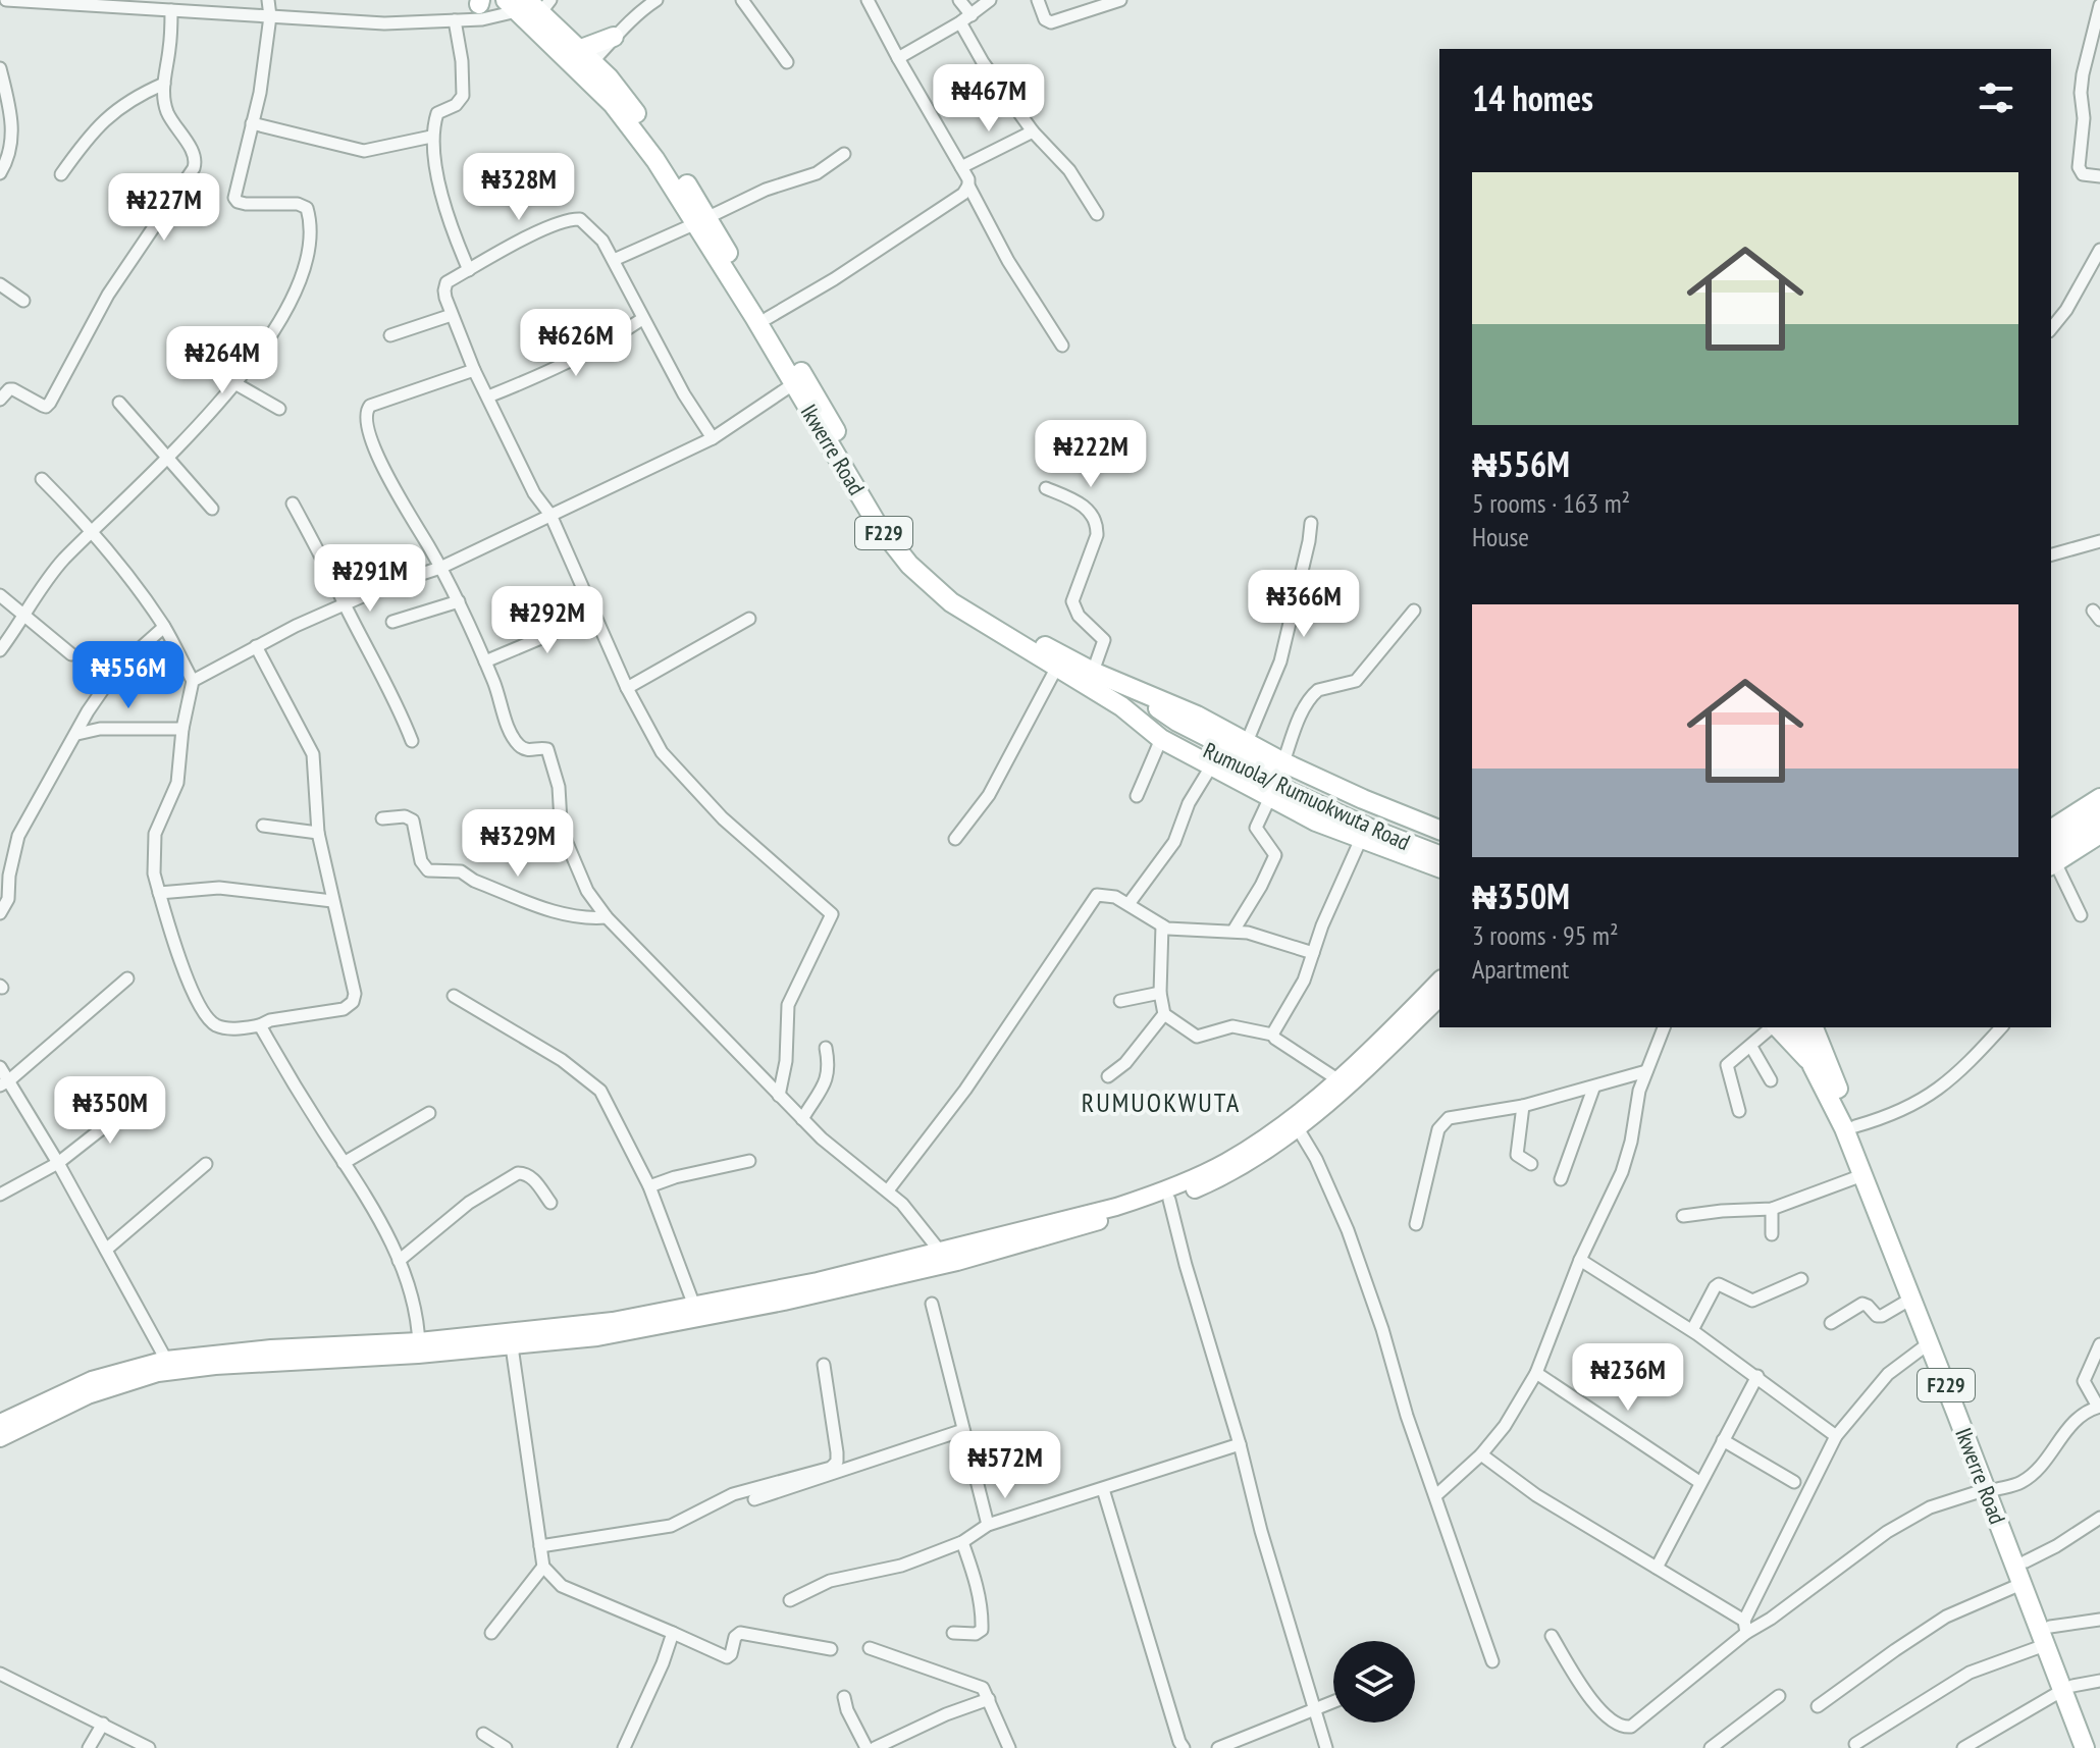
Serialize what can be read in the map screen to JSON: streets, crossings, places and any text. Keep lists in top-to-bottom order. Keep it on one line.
{"streets":{"main road":["Ikwerre Road","F229","Rumuola/ Rumuokwuta Road"]},"crossings":[["Ikwerre Road","Rumuola/ Rumuokwuta Road"]],"districts":["RUMUOKWUTA"],"page":{"heading":"14 homes","price":["₦467M","₦328M","₦227M","₦626M","₦264M","₦222M","₦291M","₦366M","₦292M","₦556M","₦329M","₦350M","₦236M","₦572M"],"list":[{"name":"₦556M","note":"5 rooms · 163 m² · House"},{"name":"₦350M","note":"3 rooms · 95 m² · Apartment"}]}}
